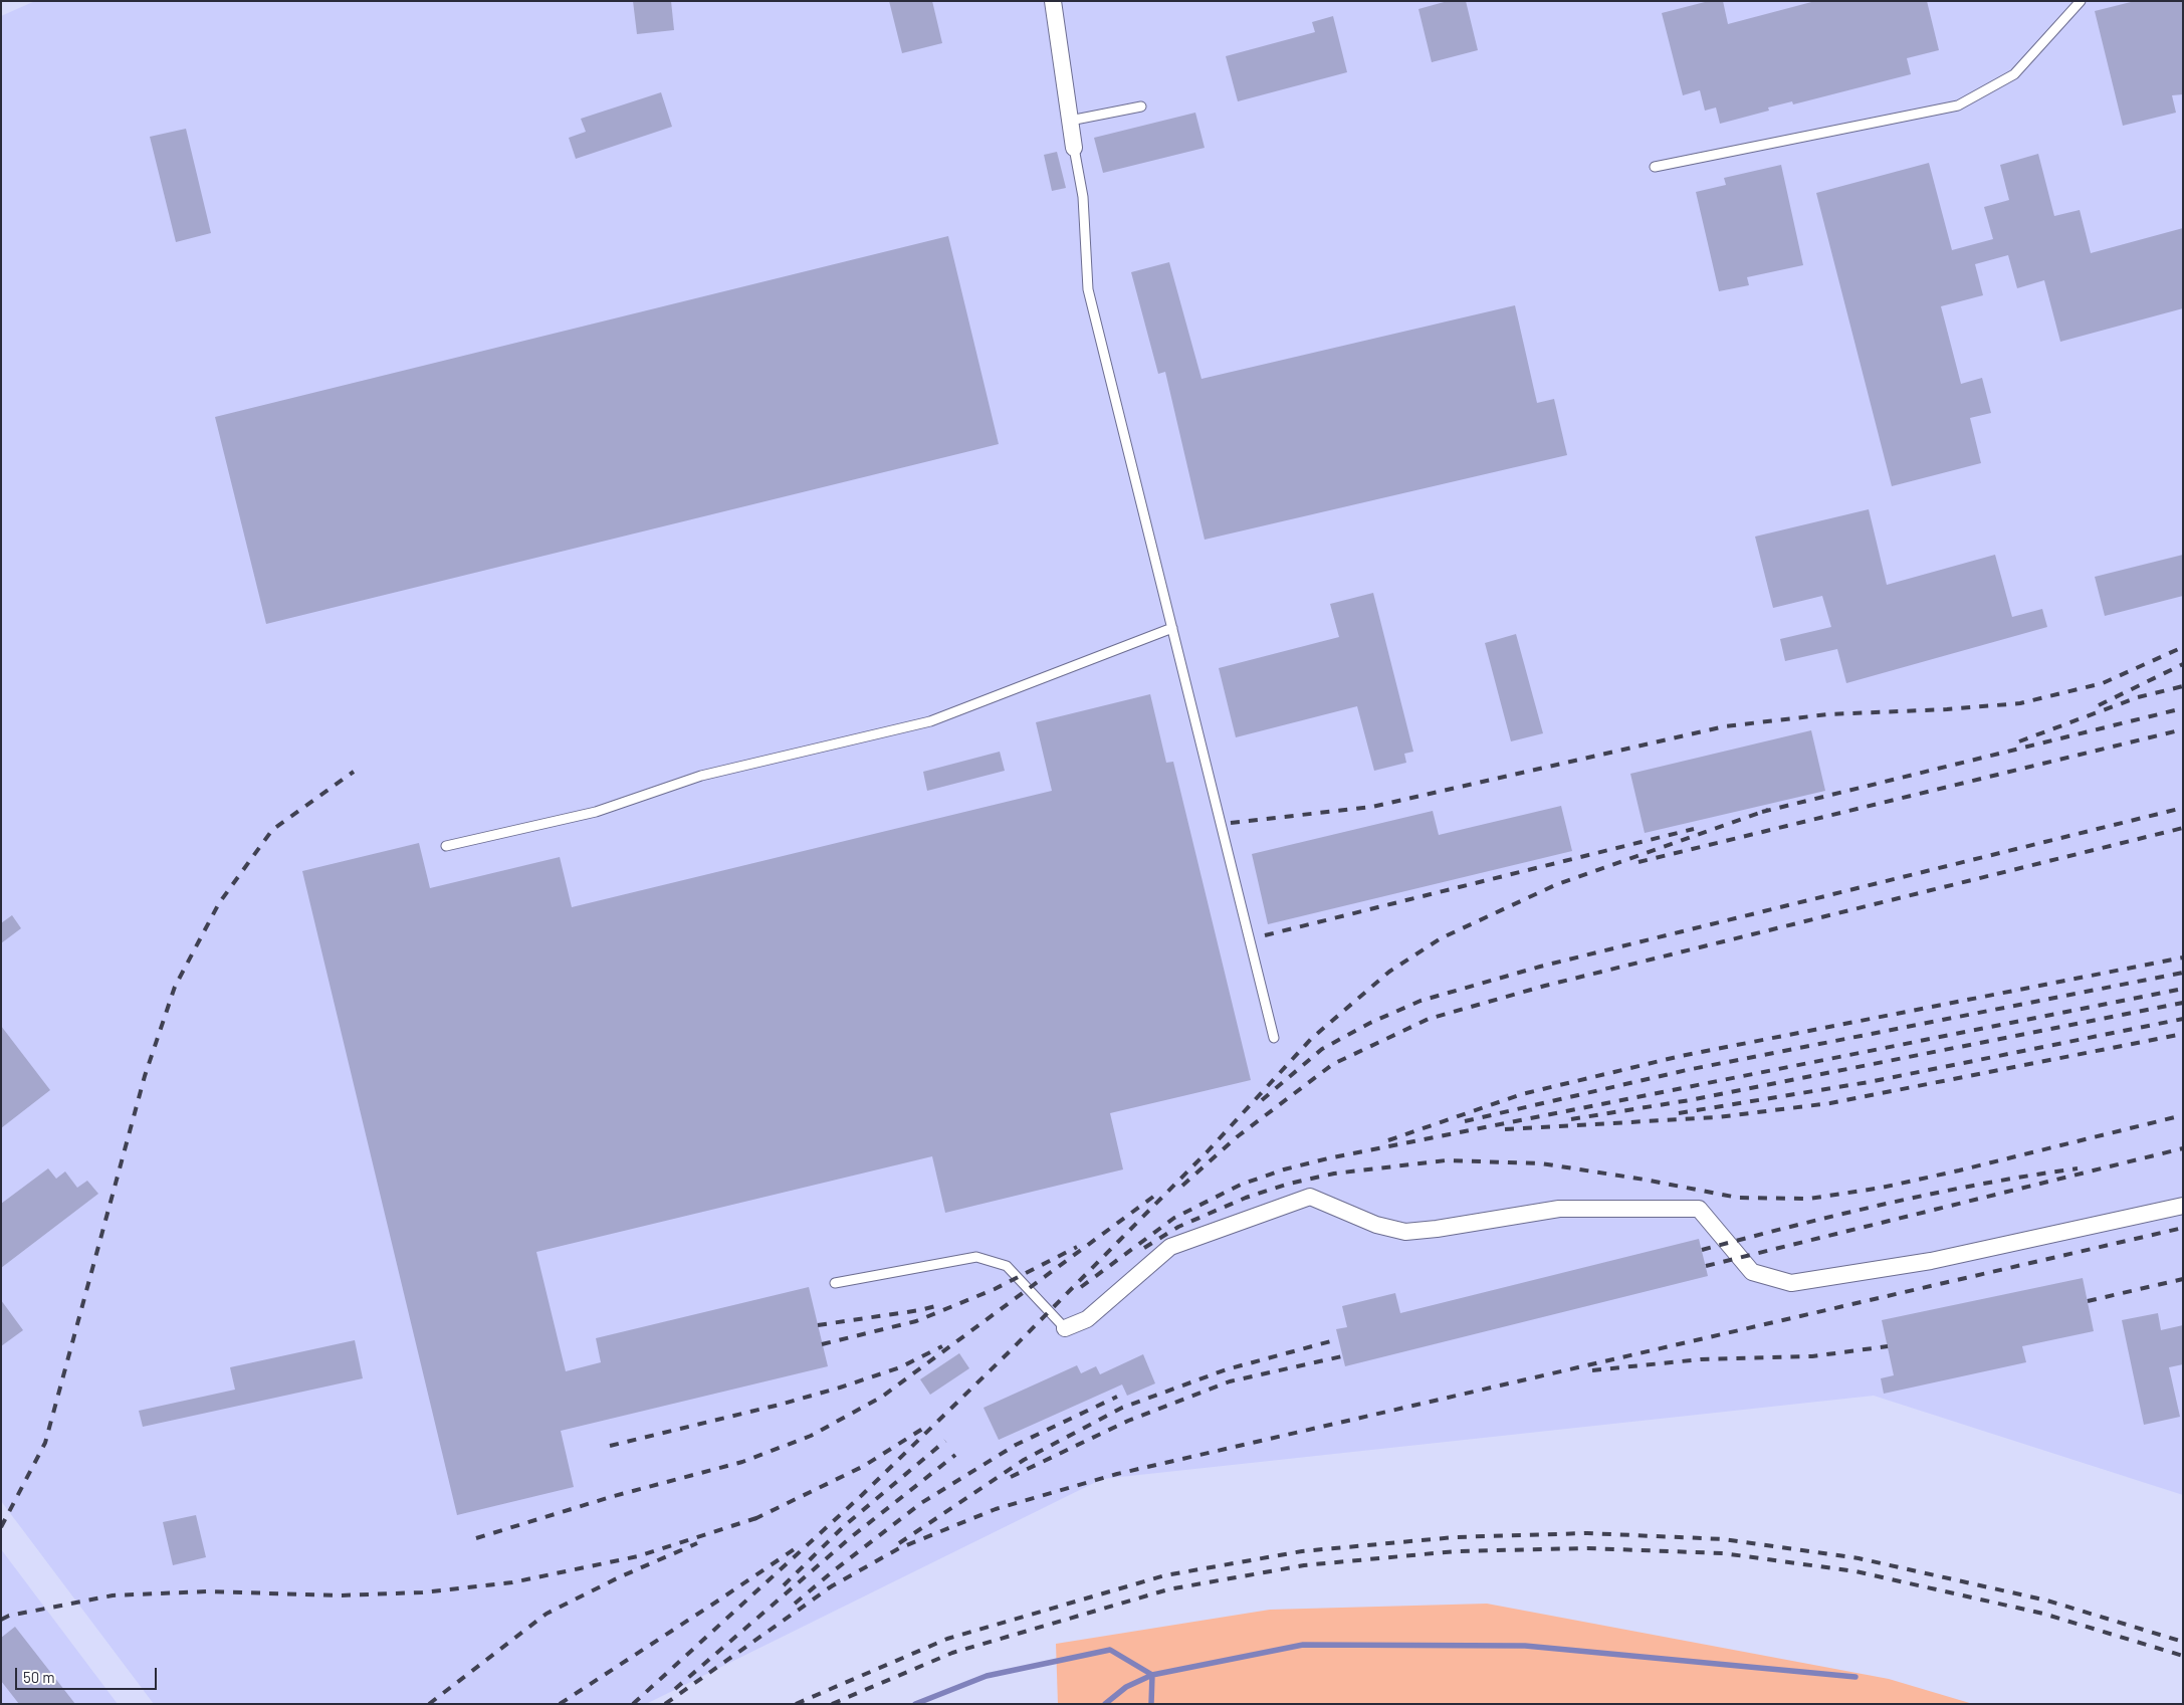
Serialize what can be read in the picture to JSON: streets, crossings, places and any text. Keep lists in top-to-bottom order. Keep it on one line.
{"scale_bar":"50 m"}
